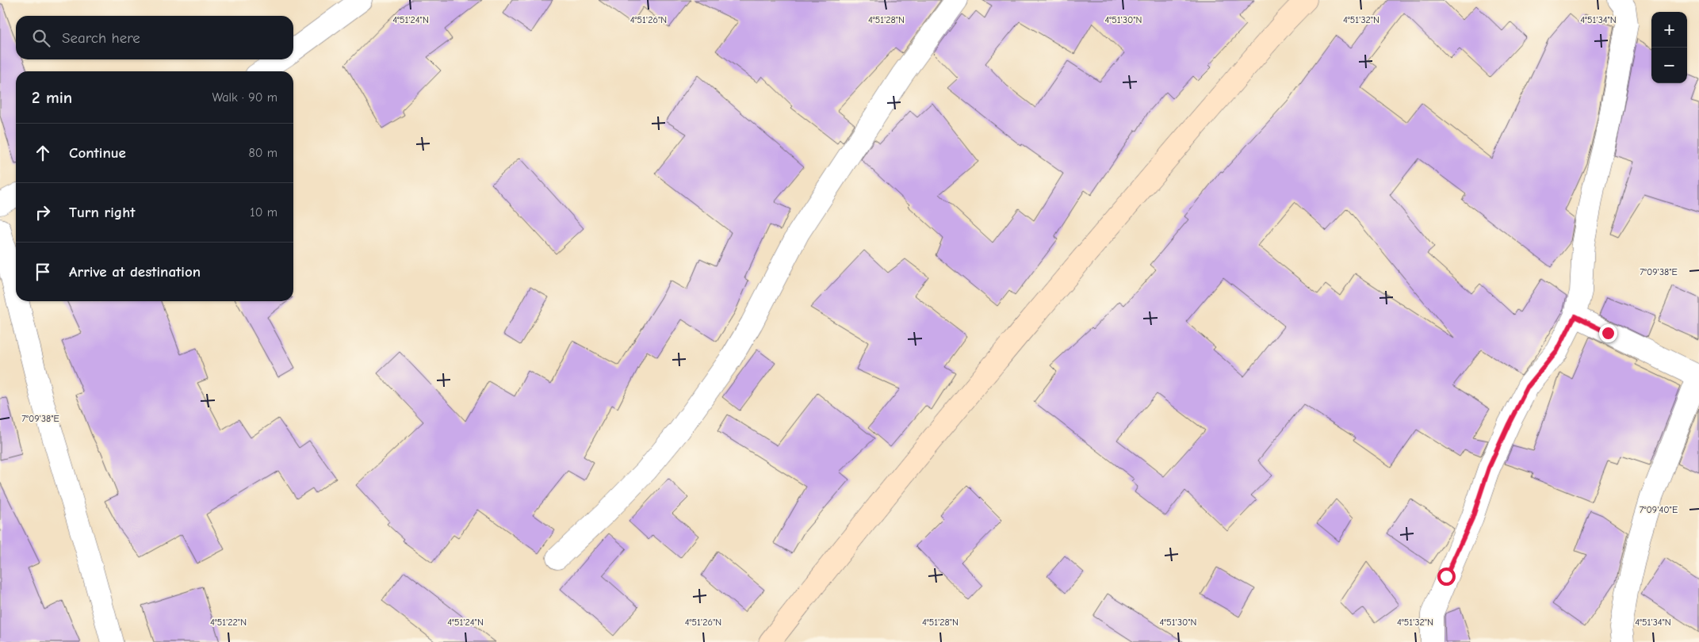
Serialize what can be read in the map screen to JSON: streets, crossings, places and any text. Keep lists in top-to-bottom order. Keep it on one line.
{"page":{"map_buttons":["+","−"],"search":"Search here","heading":["2 min","Walk · 90 m"],"list":[["Continue","80 m"],["Turn right","10 m"],"Arrive at destination"]},"coordinates":["4°51'24\"N","4°51'26\"N","4°51'28\"N","4°51'30\"N","4°51'32\"N","4°51'34\"N","7°09'38\"E","7°09'40\"E","4°51'22\"N"]}
